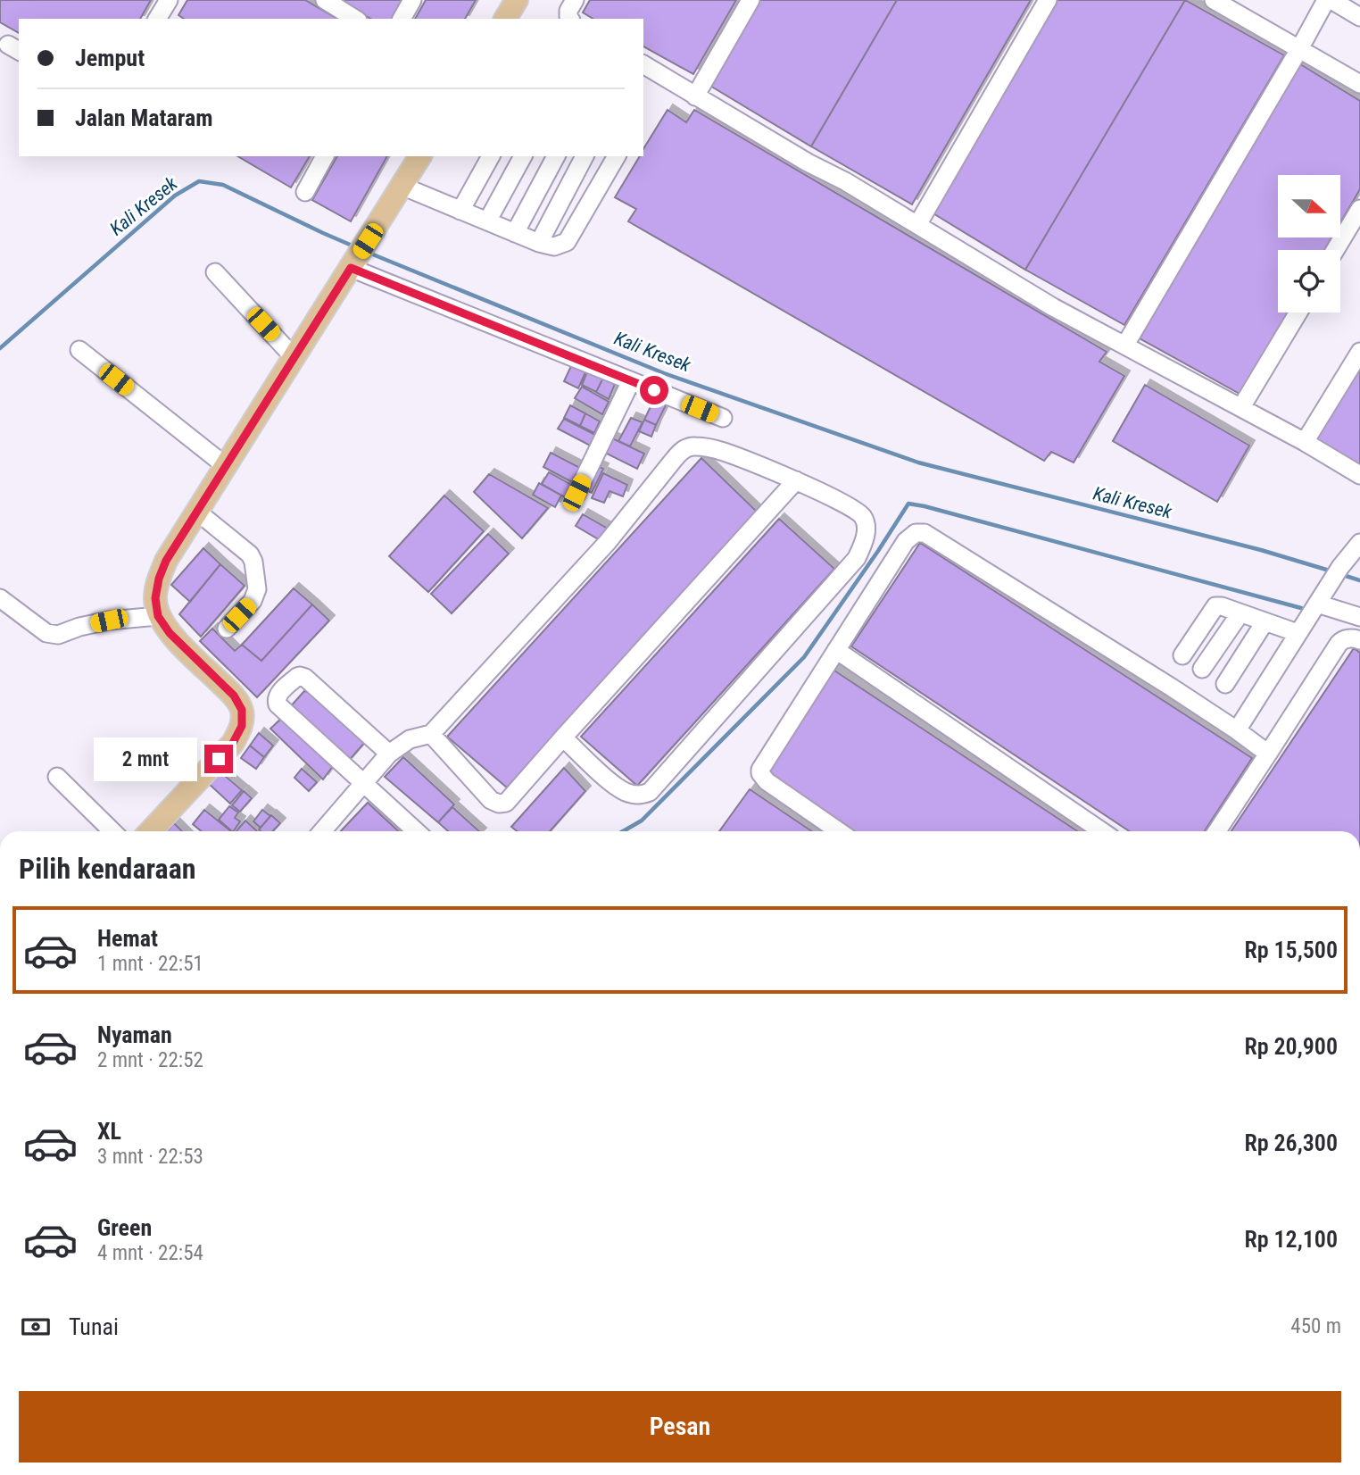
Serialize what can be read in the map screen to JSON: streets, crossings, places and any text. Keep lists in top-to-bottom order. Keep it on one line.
{"water":["Kali Kresek"],"north":"right","page":{"banner":["Jemput","Jalan Mataram"],"bubble":"2 mnt","heading":"Pilih kendaraan","list":[{"name":"Hemat","note":"1 mnt · 22:51","value":"Rp 15,500"},{"name":"Nyaman","note":"2 mnt · 22:52","value":"Rp 20,900"},{"name":"XL","note":"3 mnt · 22:53","value":"Rp 26,300"},{"name":"Green","note":"4 mnt · 22:54","value":"Rp 12,100"}],"pay":["Tunai","450 m"],"buttons":"Pesan"}}
